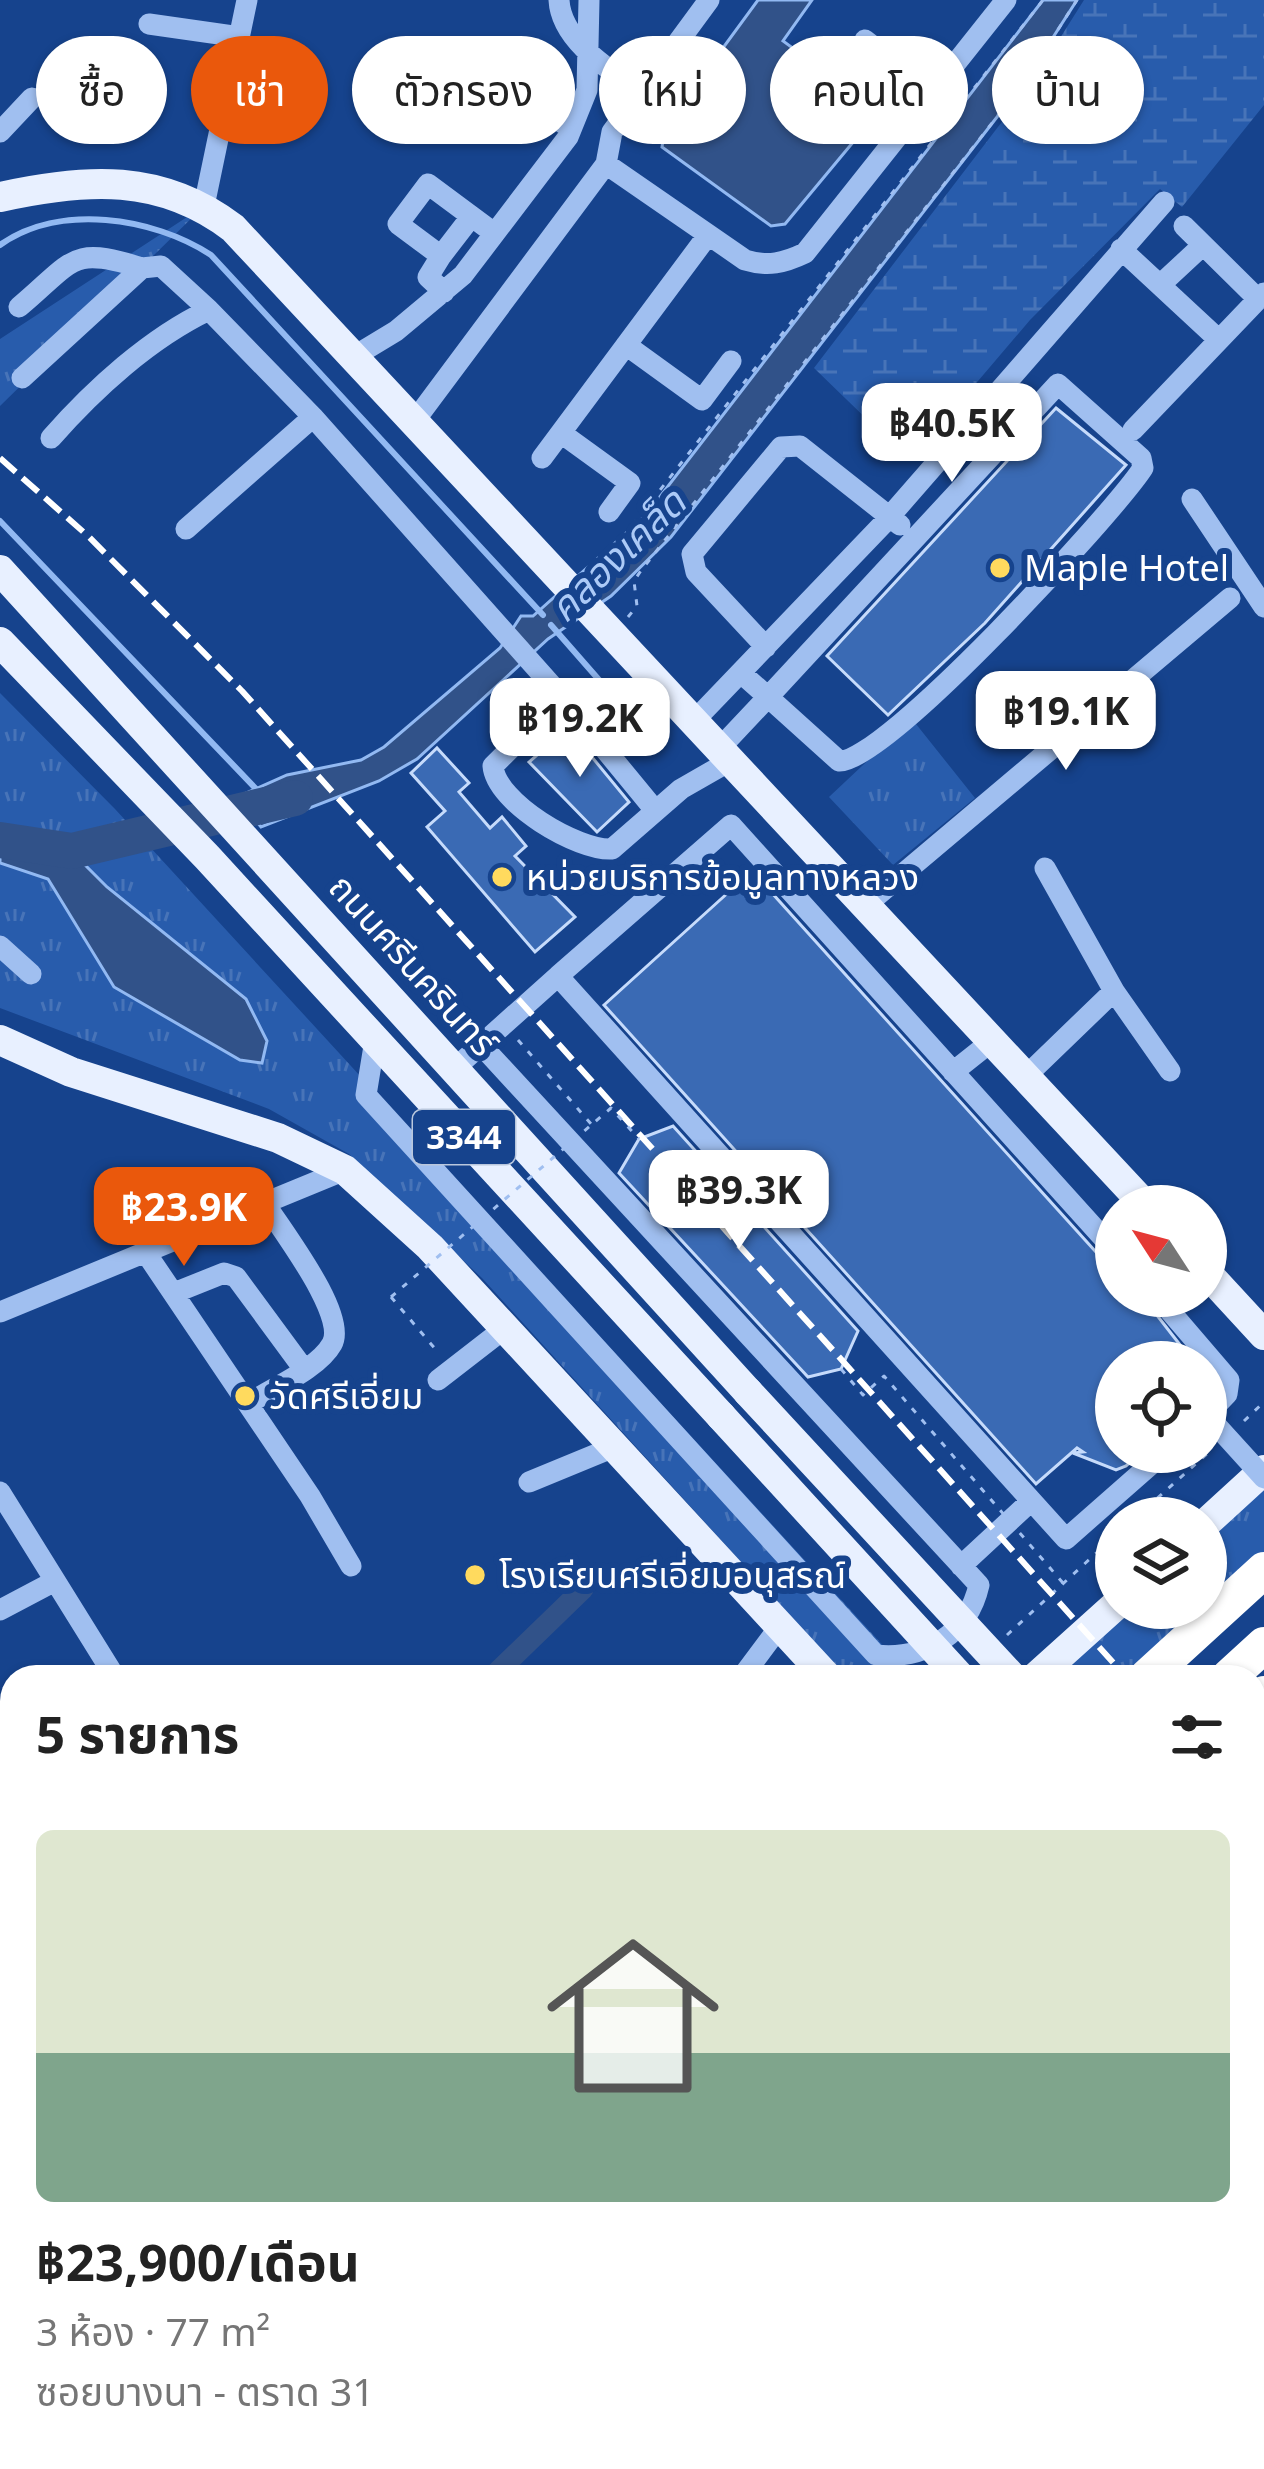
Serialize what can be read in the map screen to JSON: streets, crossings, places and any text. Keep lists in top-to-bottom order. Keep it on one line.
{"streets":{"main road":["ถนนศรีนครินทร์","3344"]},"water":["คลองเคล็ด"],"places":["Maple Hotel","หน่วยบริการข้อมูลทางหลวง","วัดศรีเอี่ยม","โรงเรียนศรีเอี่ยมอนุสรณ์"],"north":"top left","page":{"chip":["ซื้อ","เช่า","ตัวกรอง","ใหม่","คอนโด","บ้าน"],"price":["฿40.5K","฿19.1K","฿19.2K","฿39.3K","฿23.9K"],"heading":"5 รายการ","list":[{"name":"฿23,900/เดือน","note":"3 ห้อง · 77 m² · ซอยบางนา - ตราด 31"}]}}
